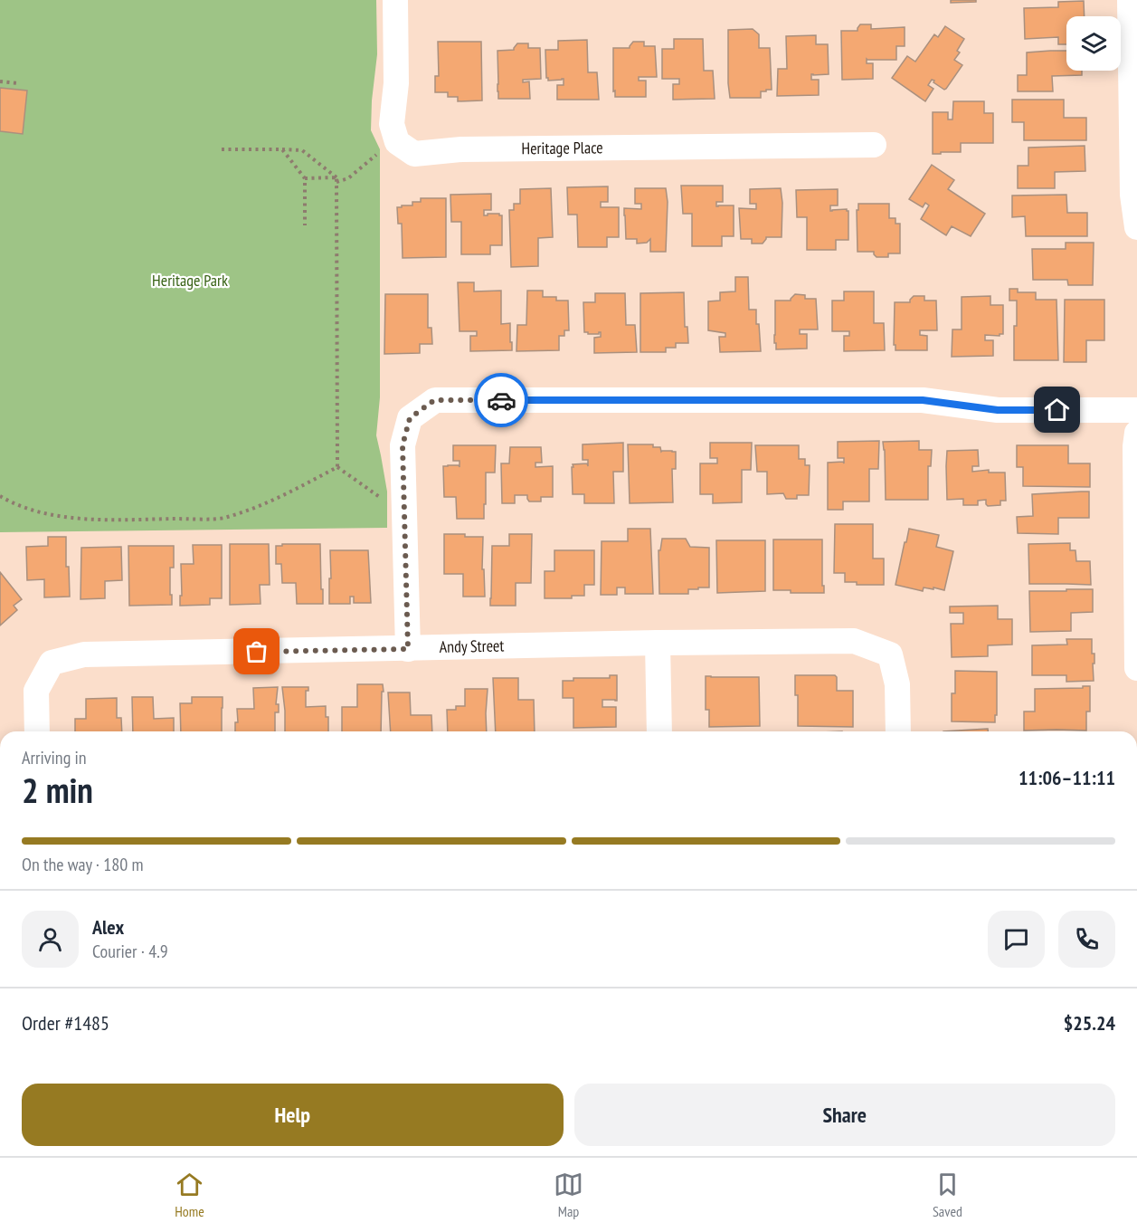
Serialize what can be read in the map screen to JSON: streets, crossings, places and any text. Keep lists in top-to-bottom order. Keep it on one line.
{"streets":{"street":["Heritage Place","Andy Street"]},"parks":["Heritage Park"],"page":{"heading":["2 min","Arriving in","11:06–11:11"],"panel":["Alex","Courier · 4.9","Order #1485","$25.24"],"bar":"On the way · 180 m","buttons":["Help","Share"],"tabs":["Home","Map","Saved"]}}
